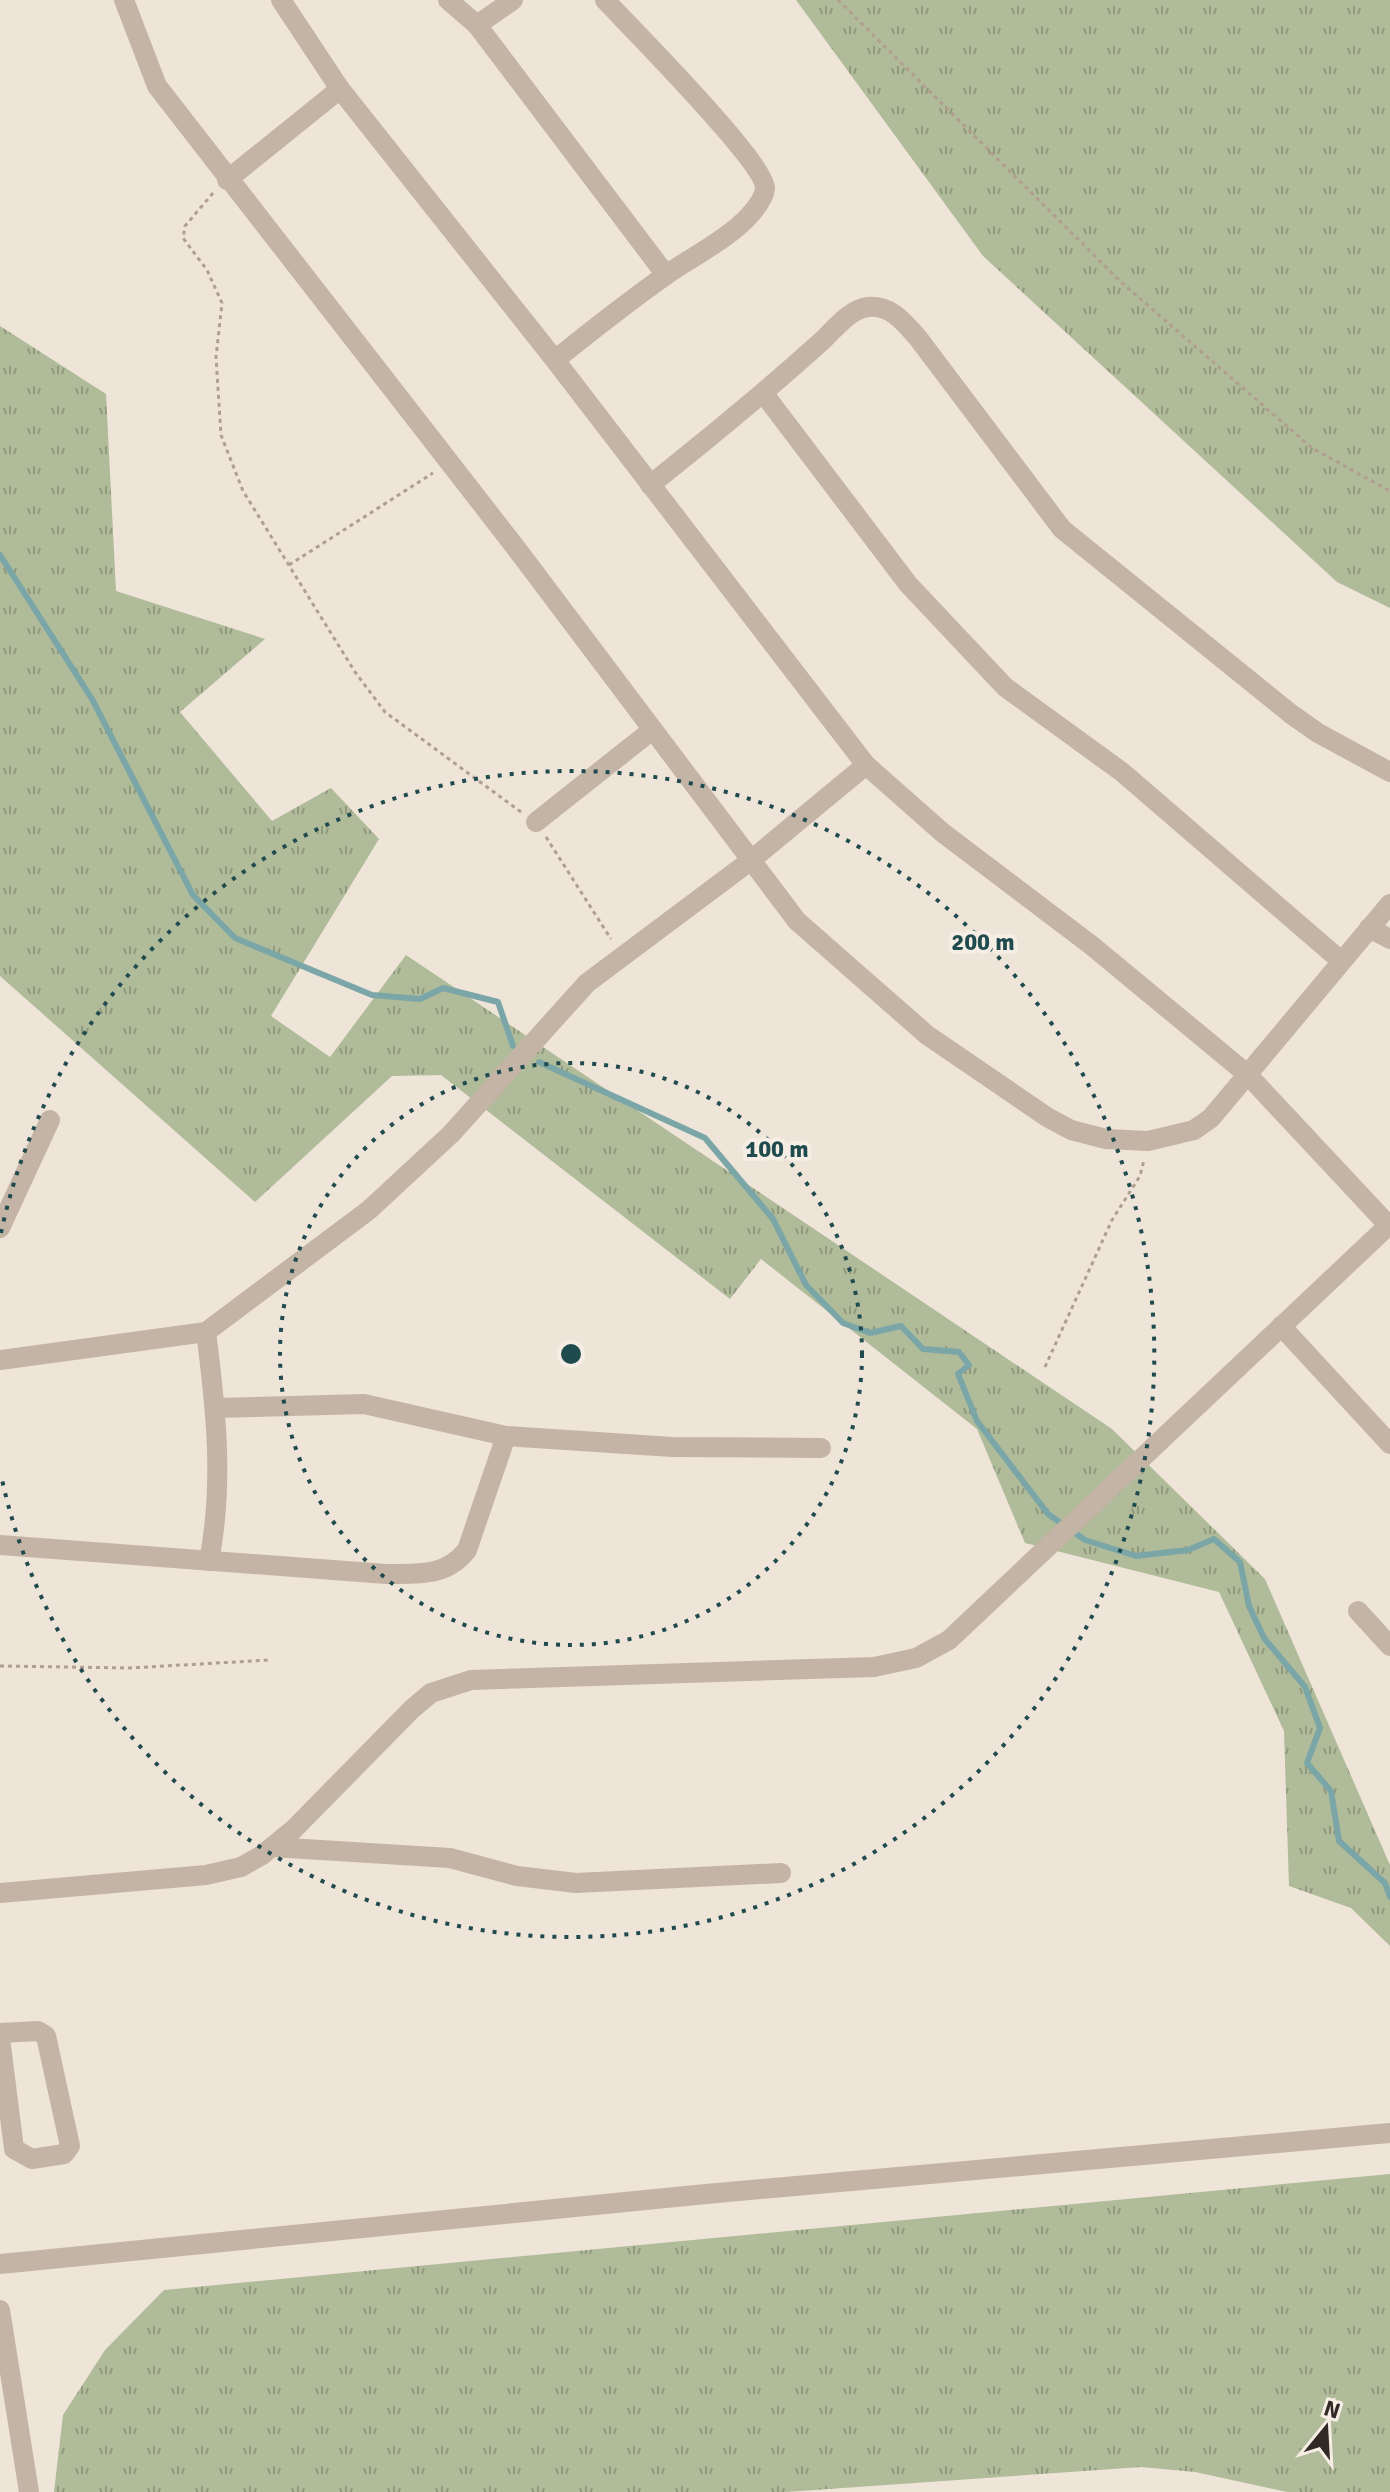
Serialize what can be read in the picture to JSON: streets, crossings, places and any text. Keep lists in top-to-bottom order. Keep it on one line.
{"north":"top","rings":["200 m","100 m"]}
